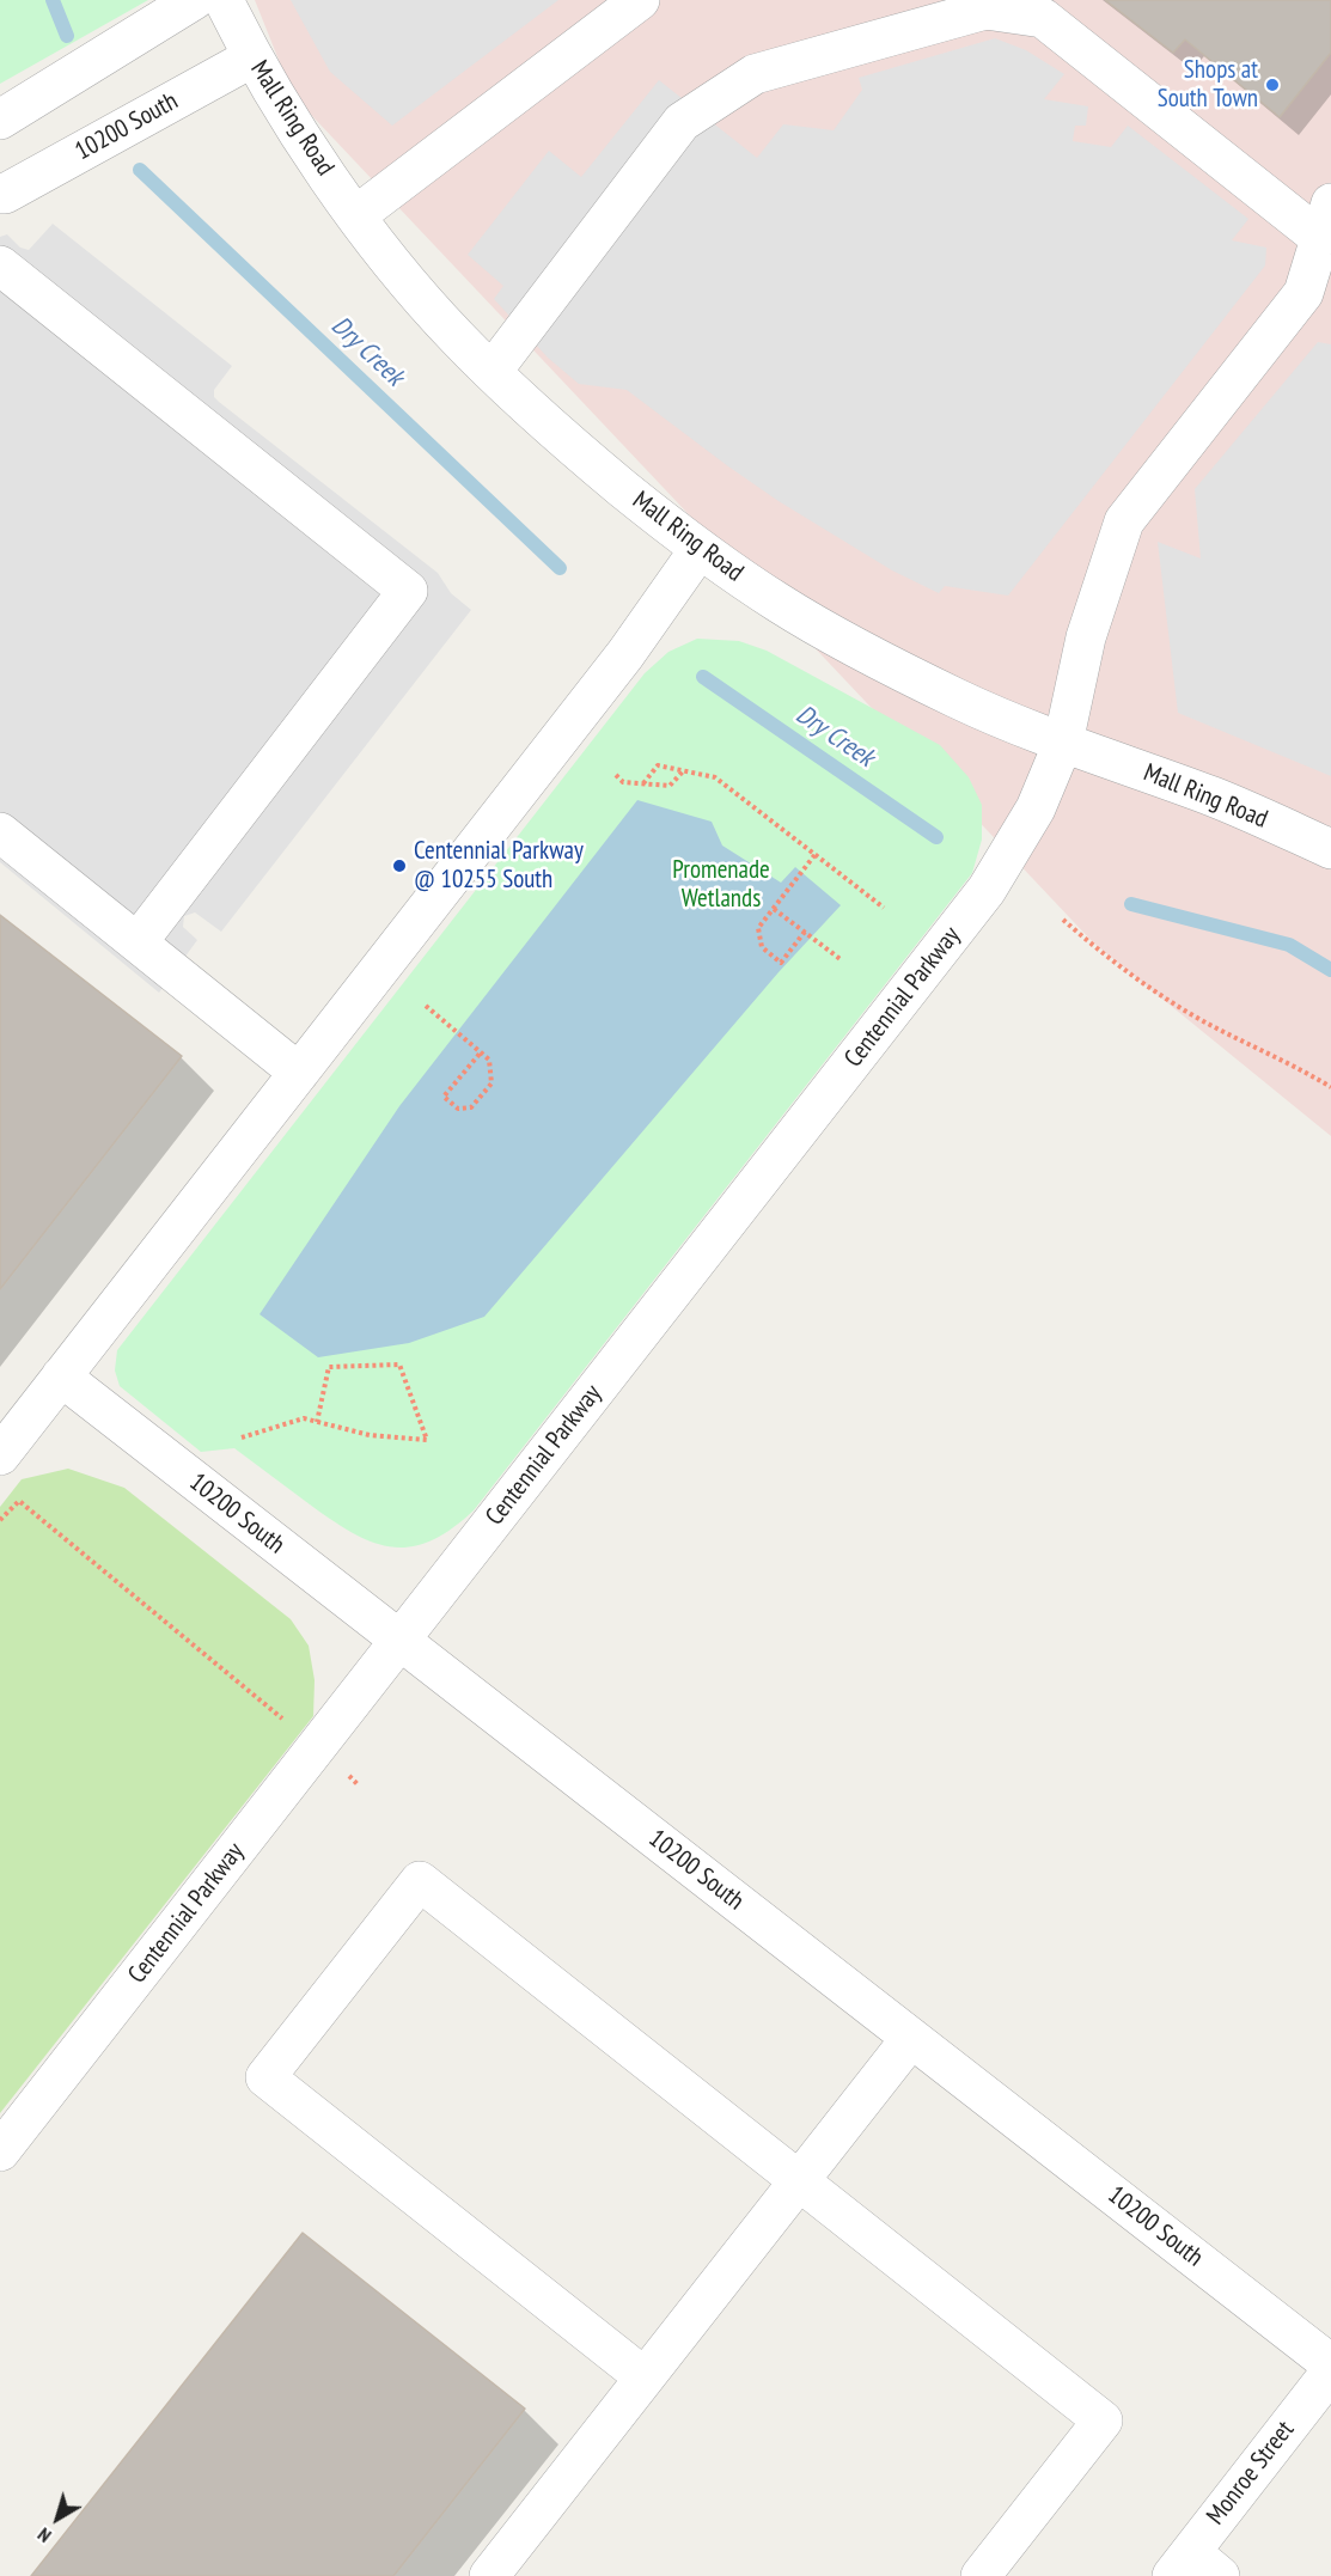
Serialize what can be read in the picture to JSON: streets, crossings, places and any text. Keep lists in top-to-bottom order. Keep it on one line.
{"streets":{"street":["Mall Ring Road","10200 South","Centennial Parkway","Monroe Street"]},"crossings":[["Mall Ring Road","10200 South"],["Mall Ring Road","Centennial Parkway"],["10200 South","Centennial Parkway"]],"water":["Dry Creek"],"parks":["Promenade Wetlands"],"places":["Shops at South Town","Centennial Parkway @ 10255 South"],"north":"bottom left"}
